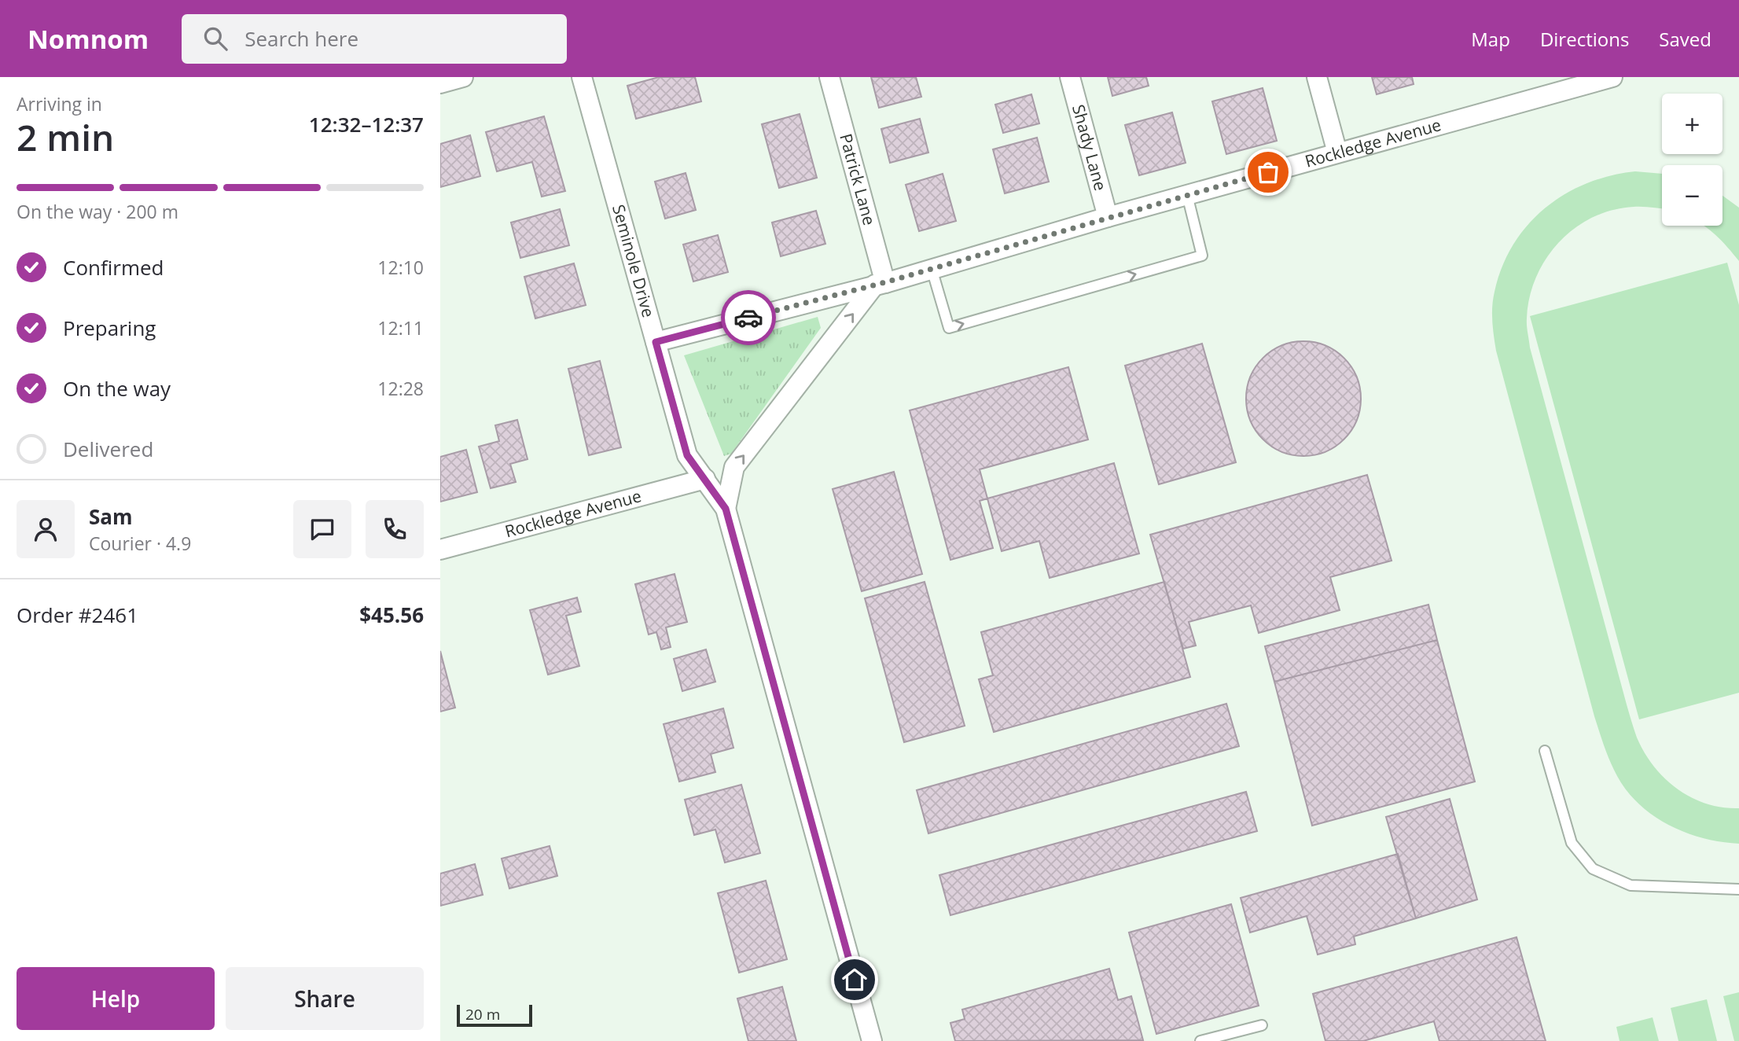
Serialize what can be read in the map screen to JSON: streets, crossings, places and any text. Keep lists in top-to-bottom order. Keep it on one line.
{"streets":{"street":["Rockledge Avenue","Shady Lane","Patrick Lane","Seminole Drive"]},"crossings":[["Rockledge Avenue","Shady Lane"],["Rockledge Avenue","Patrick Lane"],["Rockledge Avenue","Seminole Drive"]],"scale_bar":"20 m","page":{"header":"Nomnom","search":"Search here","nav":["Map","Directions","Saved"],"heading":["2 min","Arriving in","12:32–12:37"],"panel":["Sam","Courier · 4.9","Order #2461","$45.56"],"map_buttons":["+","−"],"bar":"On the way · 200 m","list":[["Confirmed","12:10"],["Preparing","12:11"],["On the way","12:28"],"Delivered"],"buttons":["Help","Share"],"scale":"20 m"}}
